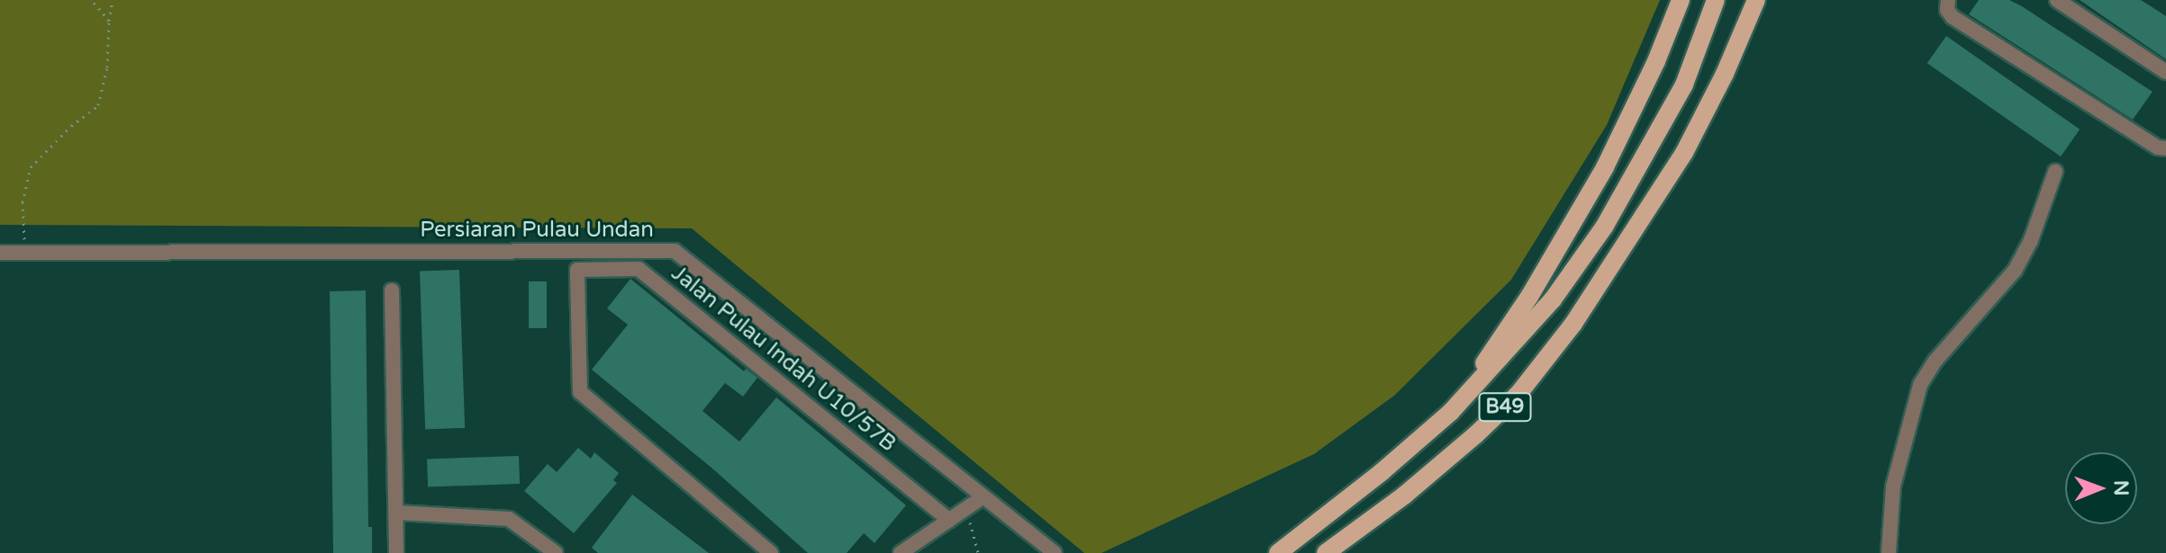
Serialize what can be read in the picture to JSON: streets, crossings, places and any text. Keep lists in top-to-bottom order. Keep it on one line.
{"streets":{"main road":["B49"],"street":["Persiaran Pulau Undan","Jalan Pulau Indah U10/57B"]},"north":"right"}
